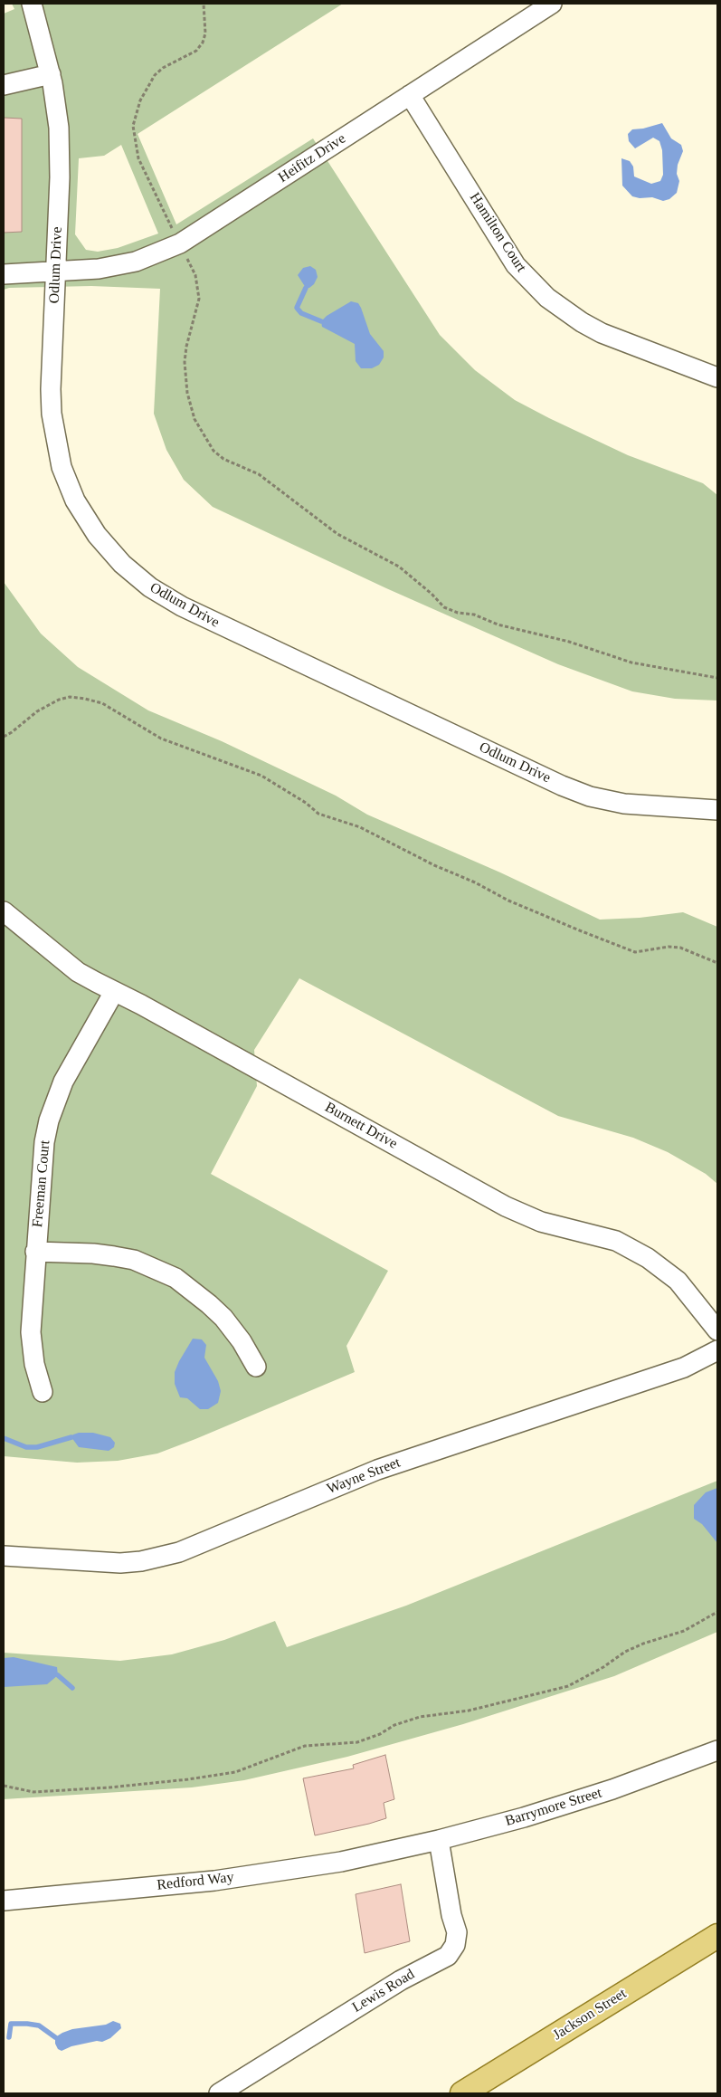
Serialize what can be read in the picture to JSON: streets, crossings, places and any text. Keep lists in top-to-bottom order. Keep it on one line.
{"streets":{"main road":["Jackson Street"],"street":["Heifitz Drive","Hamilton Court","Odlum Drive","Burnett Drive","Freeman Court","Wayne Street","Barrymore Street","Redford Way","Lewis Road"]},"crossings":[["Heifitz Drive","Hamilton Court"],["Heifitz Drive","Odlum Drive"],["Burnett Drive","Freeman Court"],["Barrymore Street","Redford Way"],["Barrymore Street","Lewis Road"]]}
